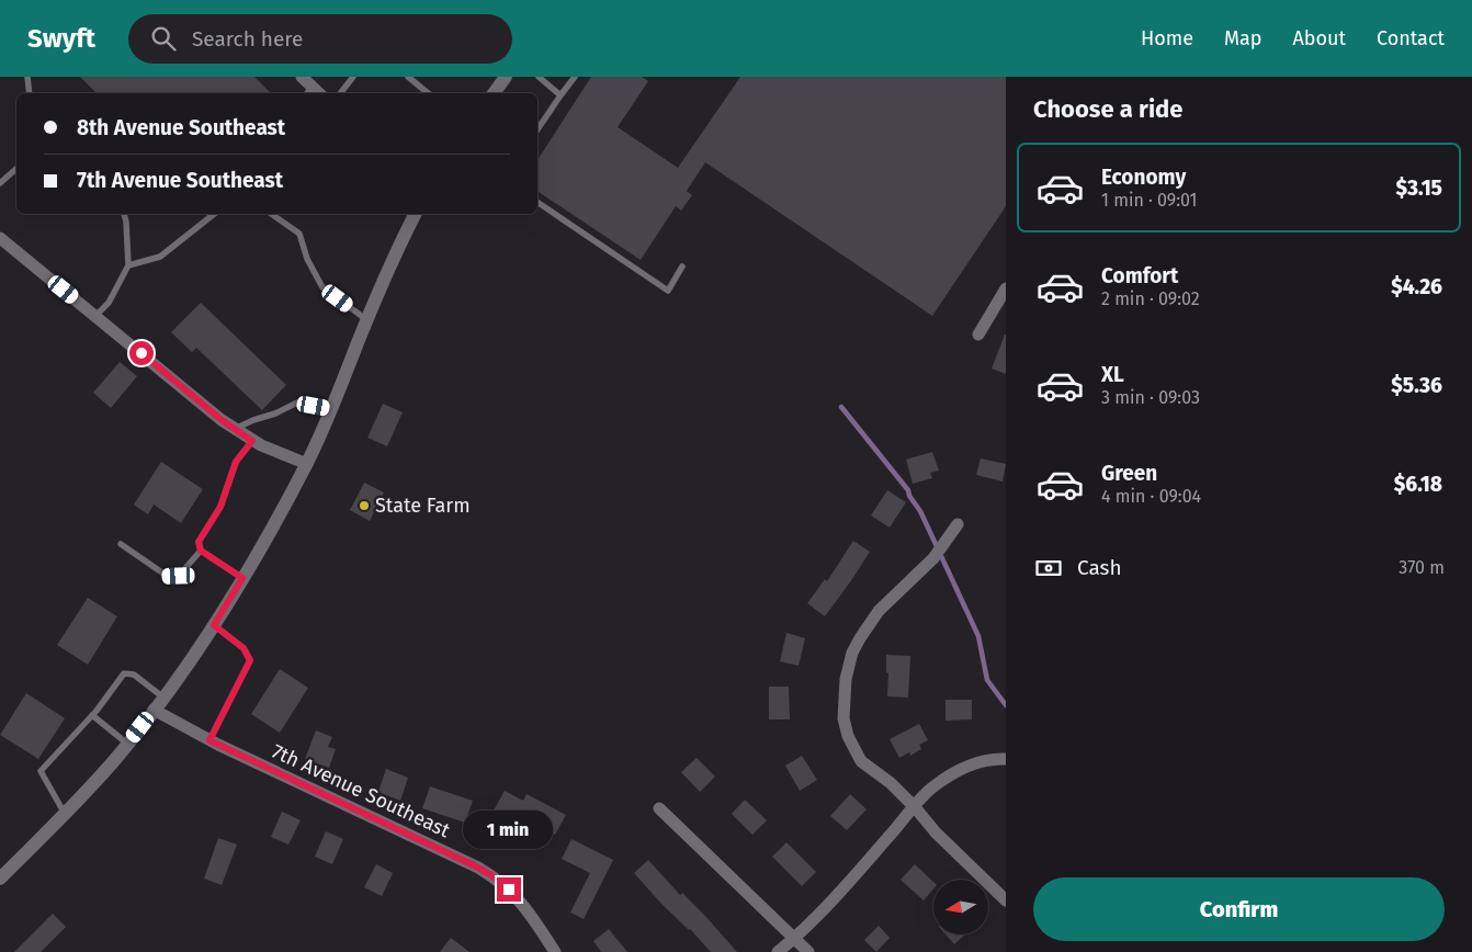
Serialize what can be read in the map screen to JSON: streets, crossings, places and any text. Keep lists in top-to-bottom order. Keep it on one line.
{"streets":{"street":["7th Avenue Southeast"]},"places":["State Farm"],"north":"left","page":{"header":"Swyft","search":"Search here","nav":["Home","Map","About","Contact"],"heading":"Choose a ride","banner":["8th Avenue Southeast","7th Avenue Southeast"],"list":[{"name":"Economy","note":"1 min · 09:01","value":"$3.15"},{"name":"Comfort","note":"2 min · 09:02","value":"$4.26"},{"name":"XL","note":"3 min · 09:03","value":"$5.36"},{"name":"Green","note":"4 min · 09:04","value":"$6.18"}],"pay":["Cash","370 m"],"bubble":"1 min","buttons":"Confirm"}}
